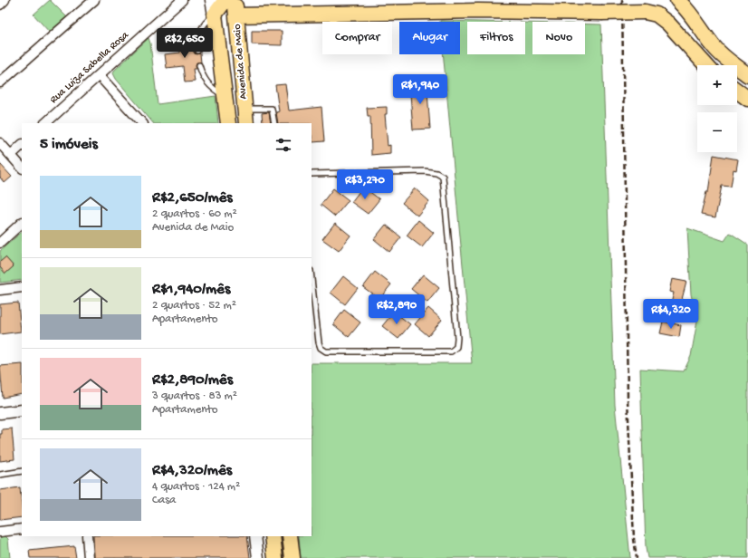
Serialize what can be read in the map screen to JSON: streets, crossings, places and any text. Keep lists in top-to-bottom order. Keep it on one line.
{"streets":{"main road":["Avenida de Maio"],"street":["Rua Luiza Sabella Rosa"]},"page":{"chip":["Comprar","Alugar","Filtros","Novo"],"price":["R$2,650","R$1,940","R$3,270","R$2,890","R$4,320"],"map_buttons":["+","−"],"heading":"5 imóveis","list":[{"name":"R$2,650/mês","note":"2 quartos · 60 m² · Avenida de Maio"},{"name":"R$1,940/mês","note":"2 quartos · 52 m² · Apartamento"},{"name":"R$2,890/mês","note":"3 quartos · 83 m² · Apartamento"},{"name":"R$4,320/mês","note":"4 quartos · 124 m² · Casa"}]}}
